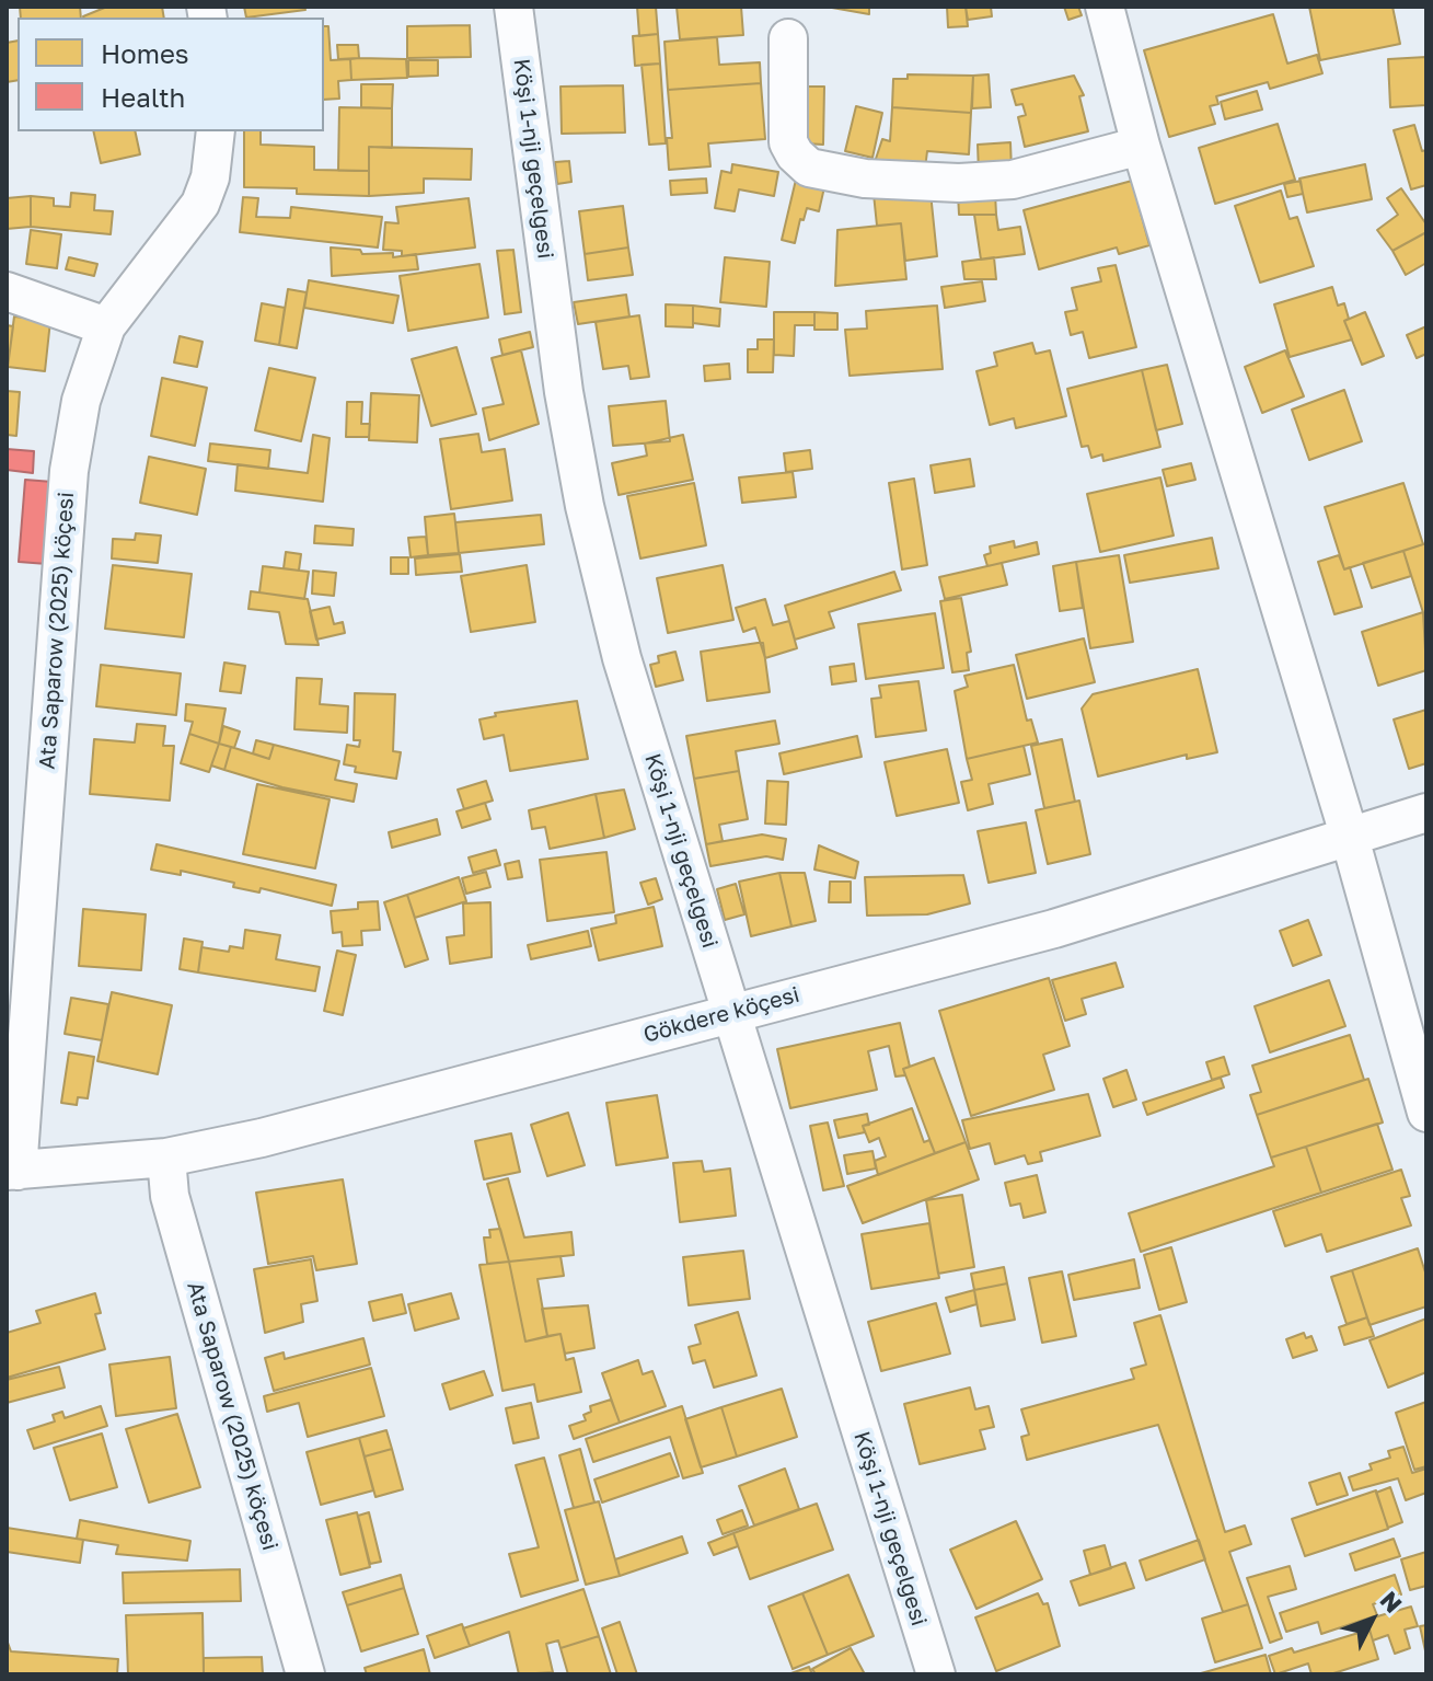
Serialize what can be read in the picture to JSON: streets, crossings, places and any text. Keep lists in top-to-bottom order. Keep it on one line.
{"streets":{"street":["Köşi 1-nji geçelgesi","Ata Saparow (2025) köçesi","Gökdere köçesi"]},"crossings":[["Köşi 1-nji geçelgesi","Gökdere köçesi"],["Ata Saparow (2025) köçesi","Gökdere köçesi"]],"legend":["Homes","Health"],"north":"top right"}
